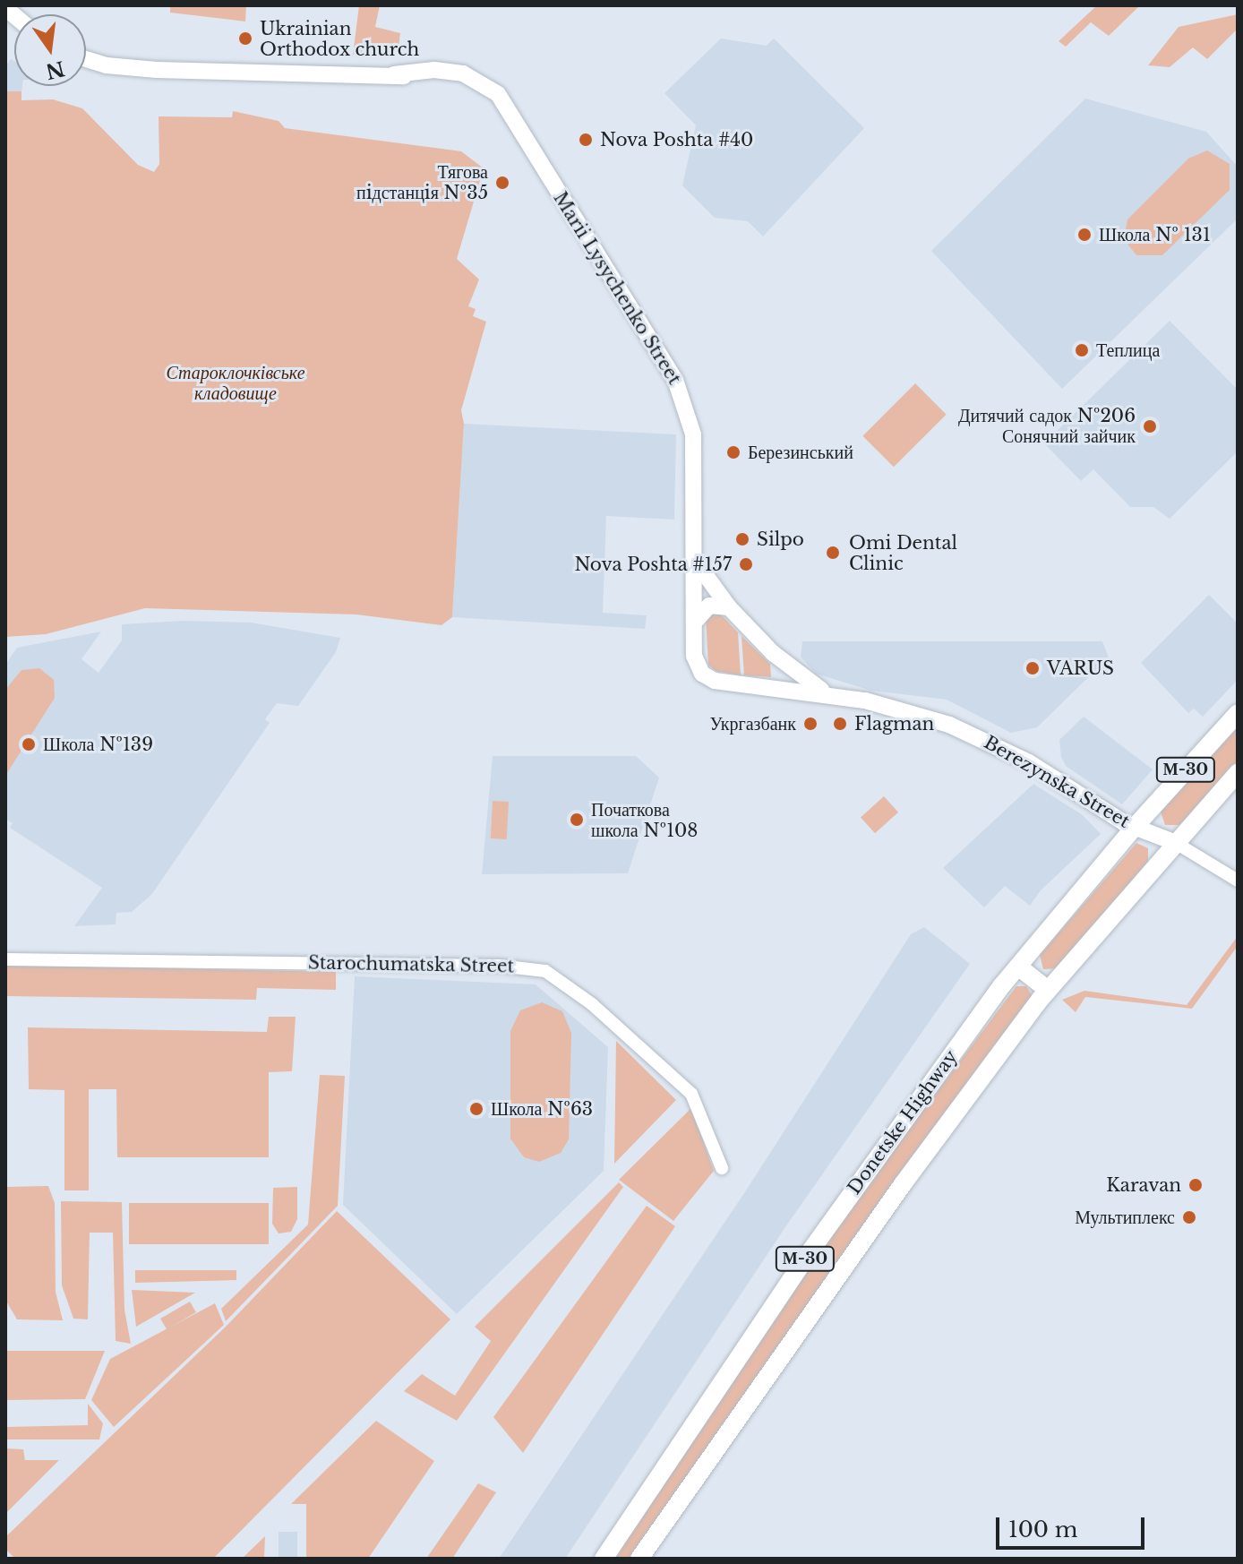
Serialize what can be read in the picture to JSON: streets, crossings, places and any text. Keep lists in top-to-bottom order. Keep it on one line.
{"streets":{"highway":["М-30","Donetske Highway"],"main road":["Marii Lysychenko Street","Berezynska Street"],"street":["Starochumatska Street"]},"crossings":[["Marii Lysychenko Street","Berezynska Street"],["Berezynska Street","Donetske Highway"]],"parks":["Староклочківське кладовище"],"places":["Ukrainian Orthodox church","Nova Poshta #40","Тягова пiдстанцiя №35","Школа № 131","Теплица","Дитячий садок №206 Сонячний зайчик","Березинський","Silpo","Omi Dental Clinic","Nova Poshta #157","VARUS","Укргазбанк","Flagman","Школа №139","Початкова школа №108","Школа №63","Karavan","Мультиплекс"],"scale_bar":"100 m","north":"bottom"}
